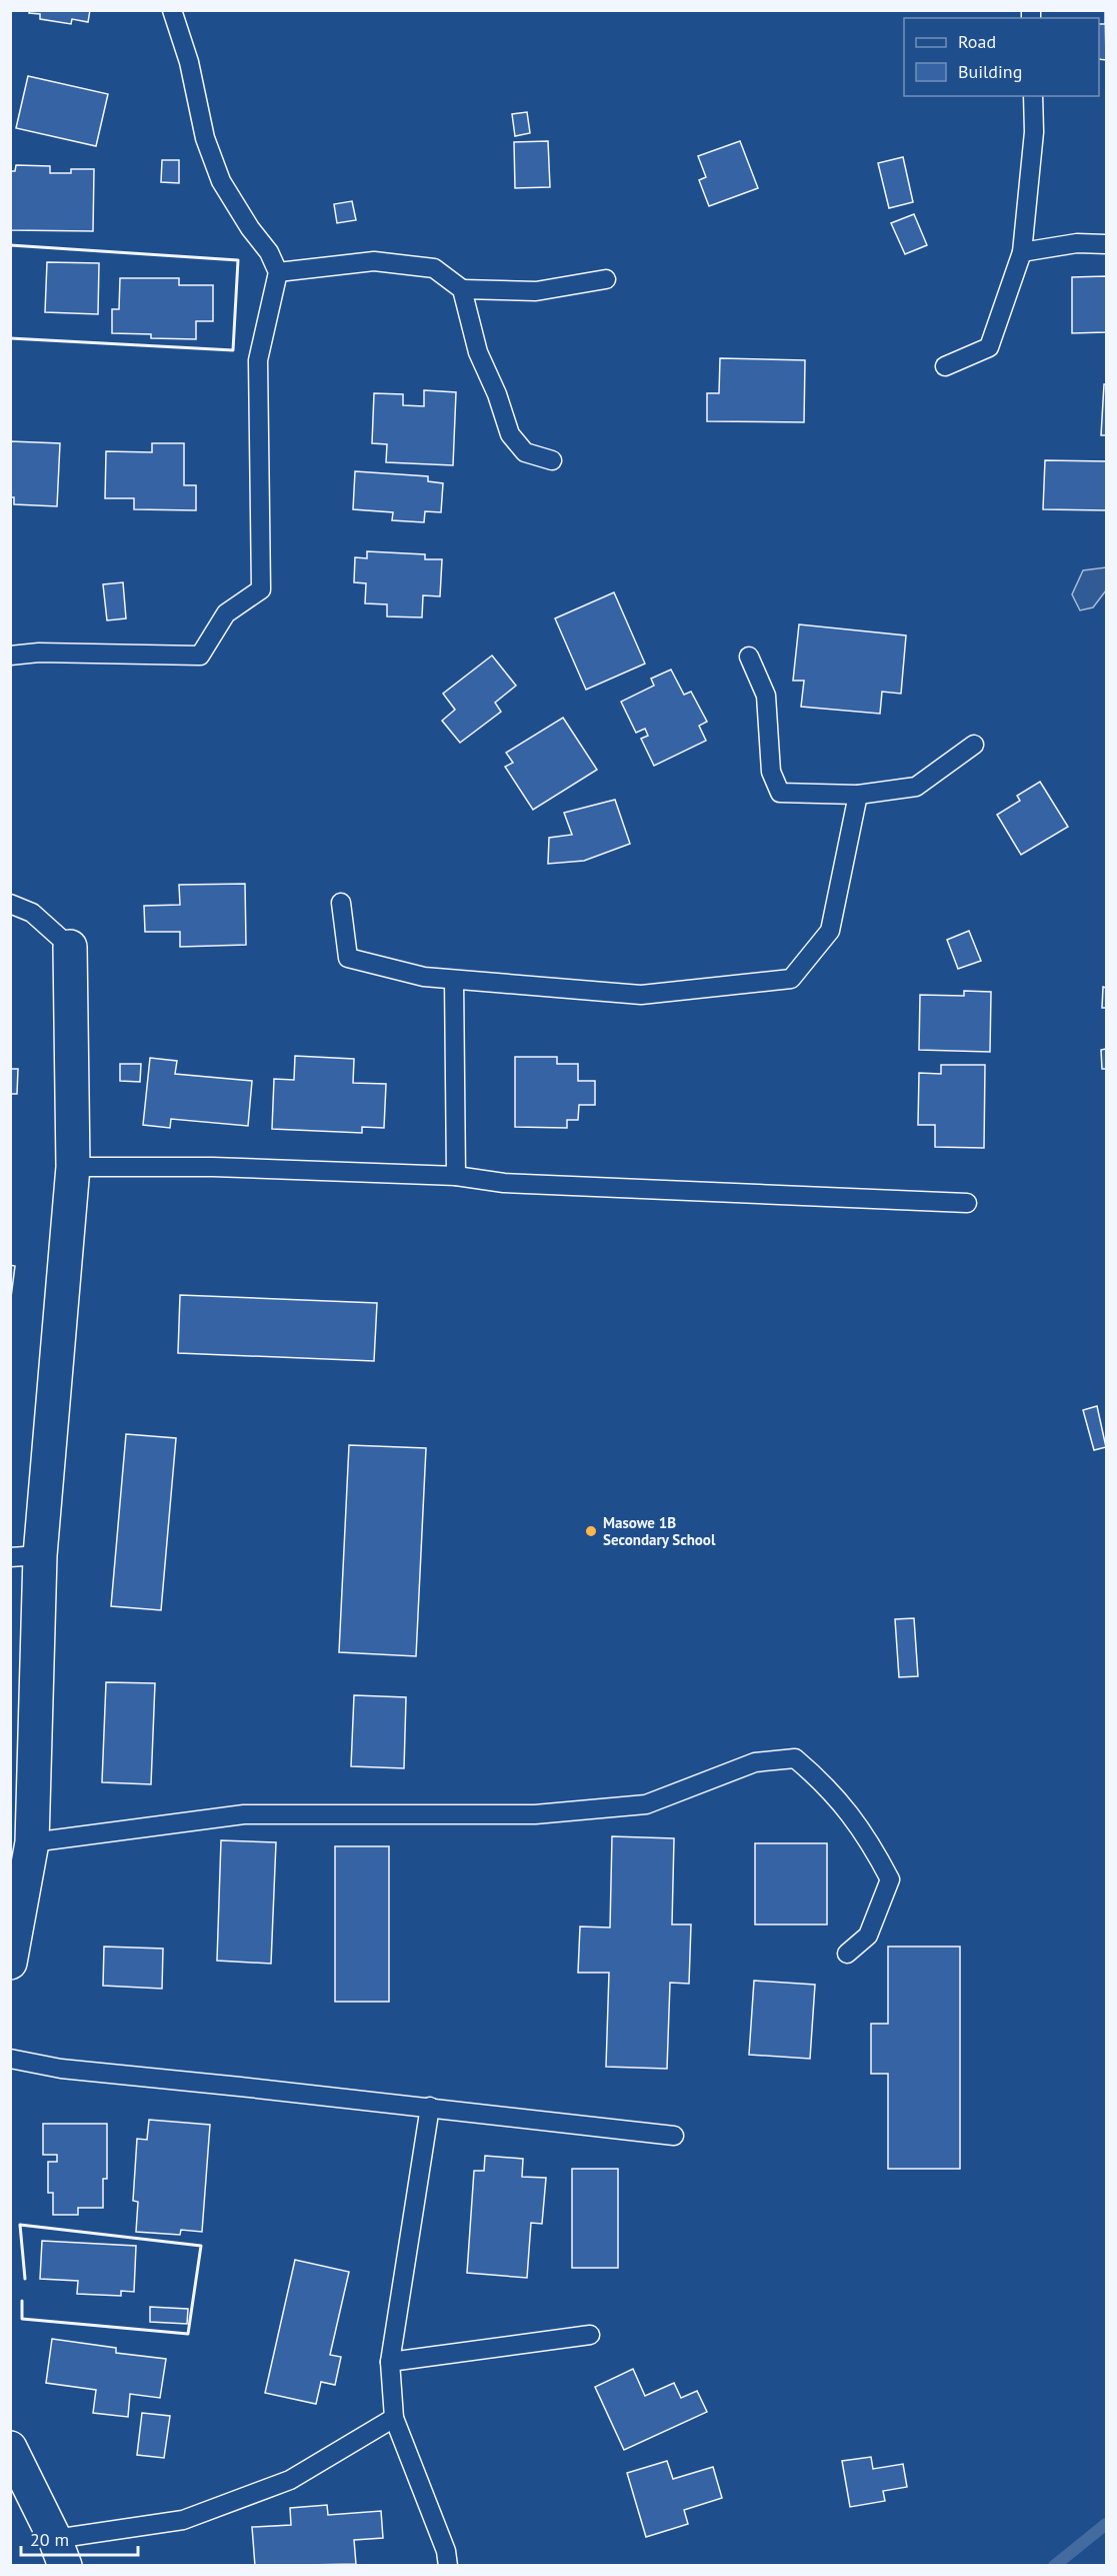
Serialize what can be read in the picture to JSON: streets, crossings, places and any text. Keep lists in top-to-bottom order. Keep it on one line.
{"places":["Masowe 1B Secondary School"],"legend":["Road","Building"],"scale_bar":"20 m"}
